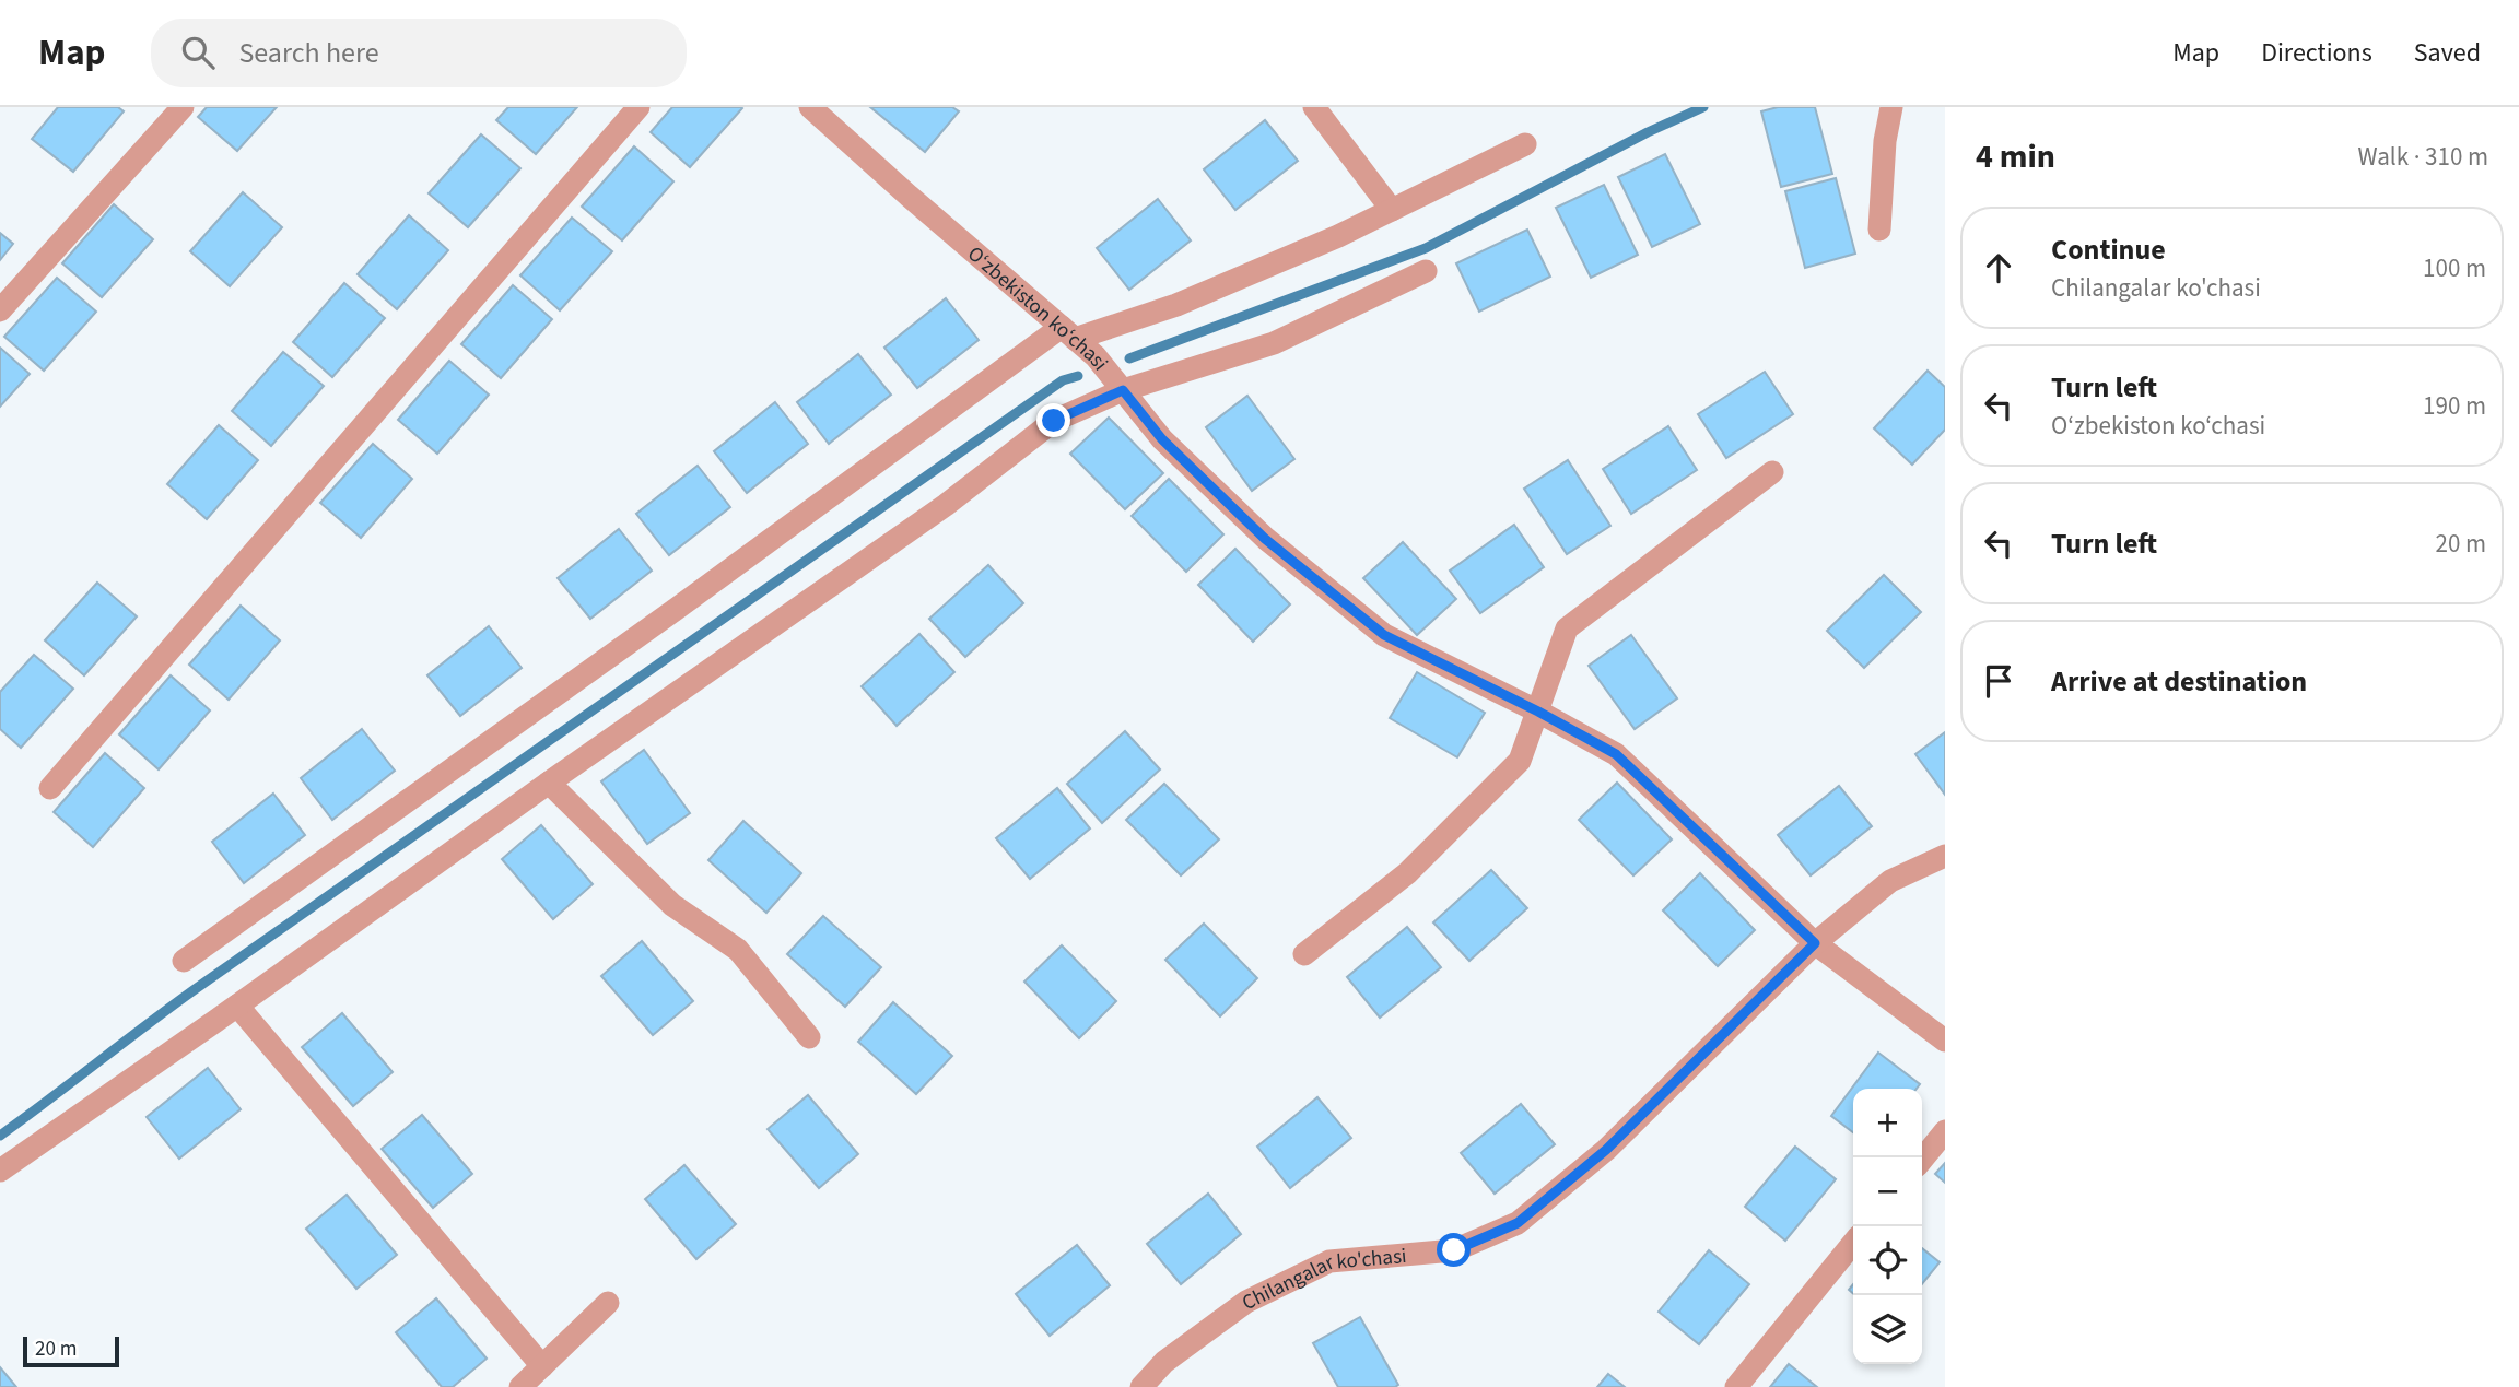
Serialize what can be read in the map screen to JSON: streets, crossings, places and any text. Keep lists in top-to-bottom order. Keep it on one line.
{"streets":{"street":["O‘zbekiston ko‘chasi","Chilangalar ko'chasi"]},"crossings":[["O‘zbekiston ko‘chasi","Chilangalar ko'chasi"]],"scale_bar":"20 m","page":{"header":"Map","search":"Search here","nav":["Map","Directions","Saved"],"heading":["4 min","Walk · 310 m"],"list":[["Continue","Chilangalar ko'chasi","100 m"],["Turn left","O‘zbekiston ko‘chasi","190 m"],["Turn left","20 m"],"Arrive at destination"],"map_buttons":["+","−"],"scale":"20 m"}}
